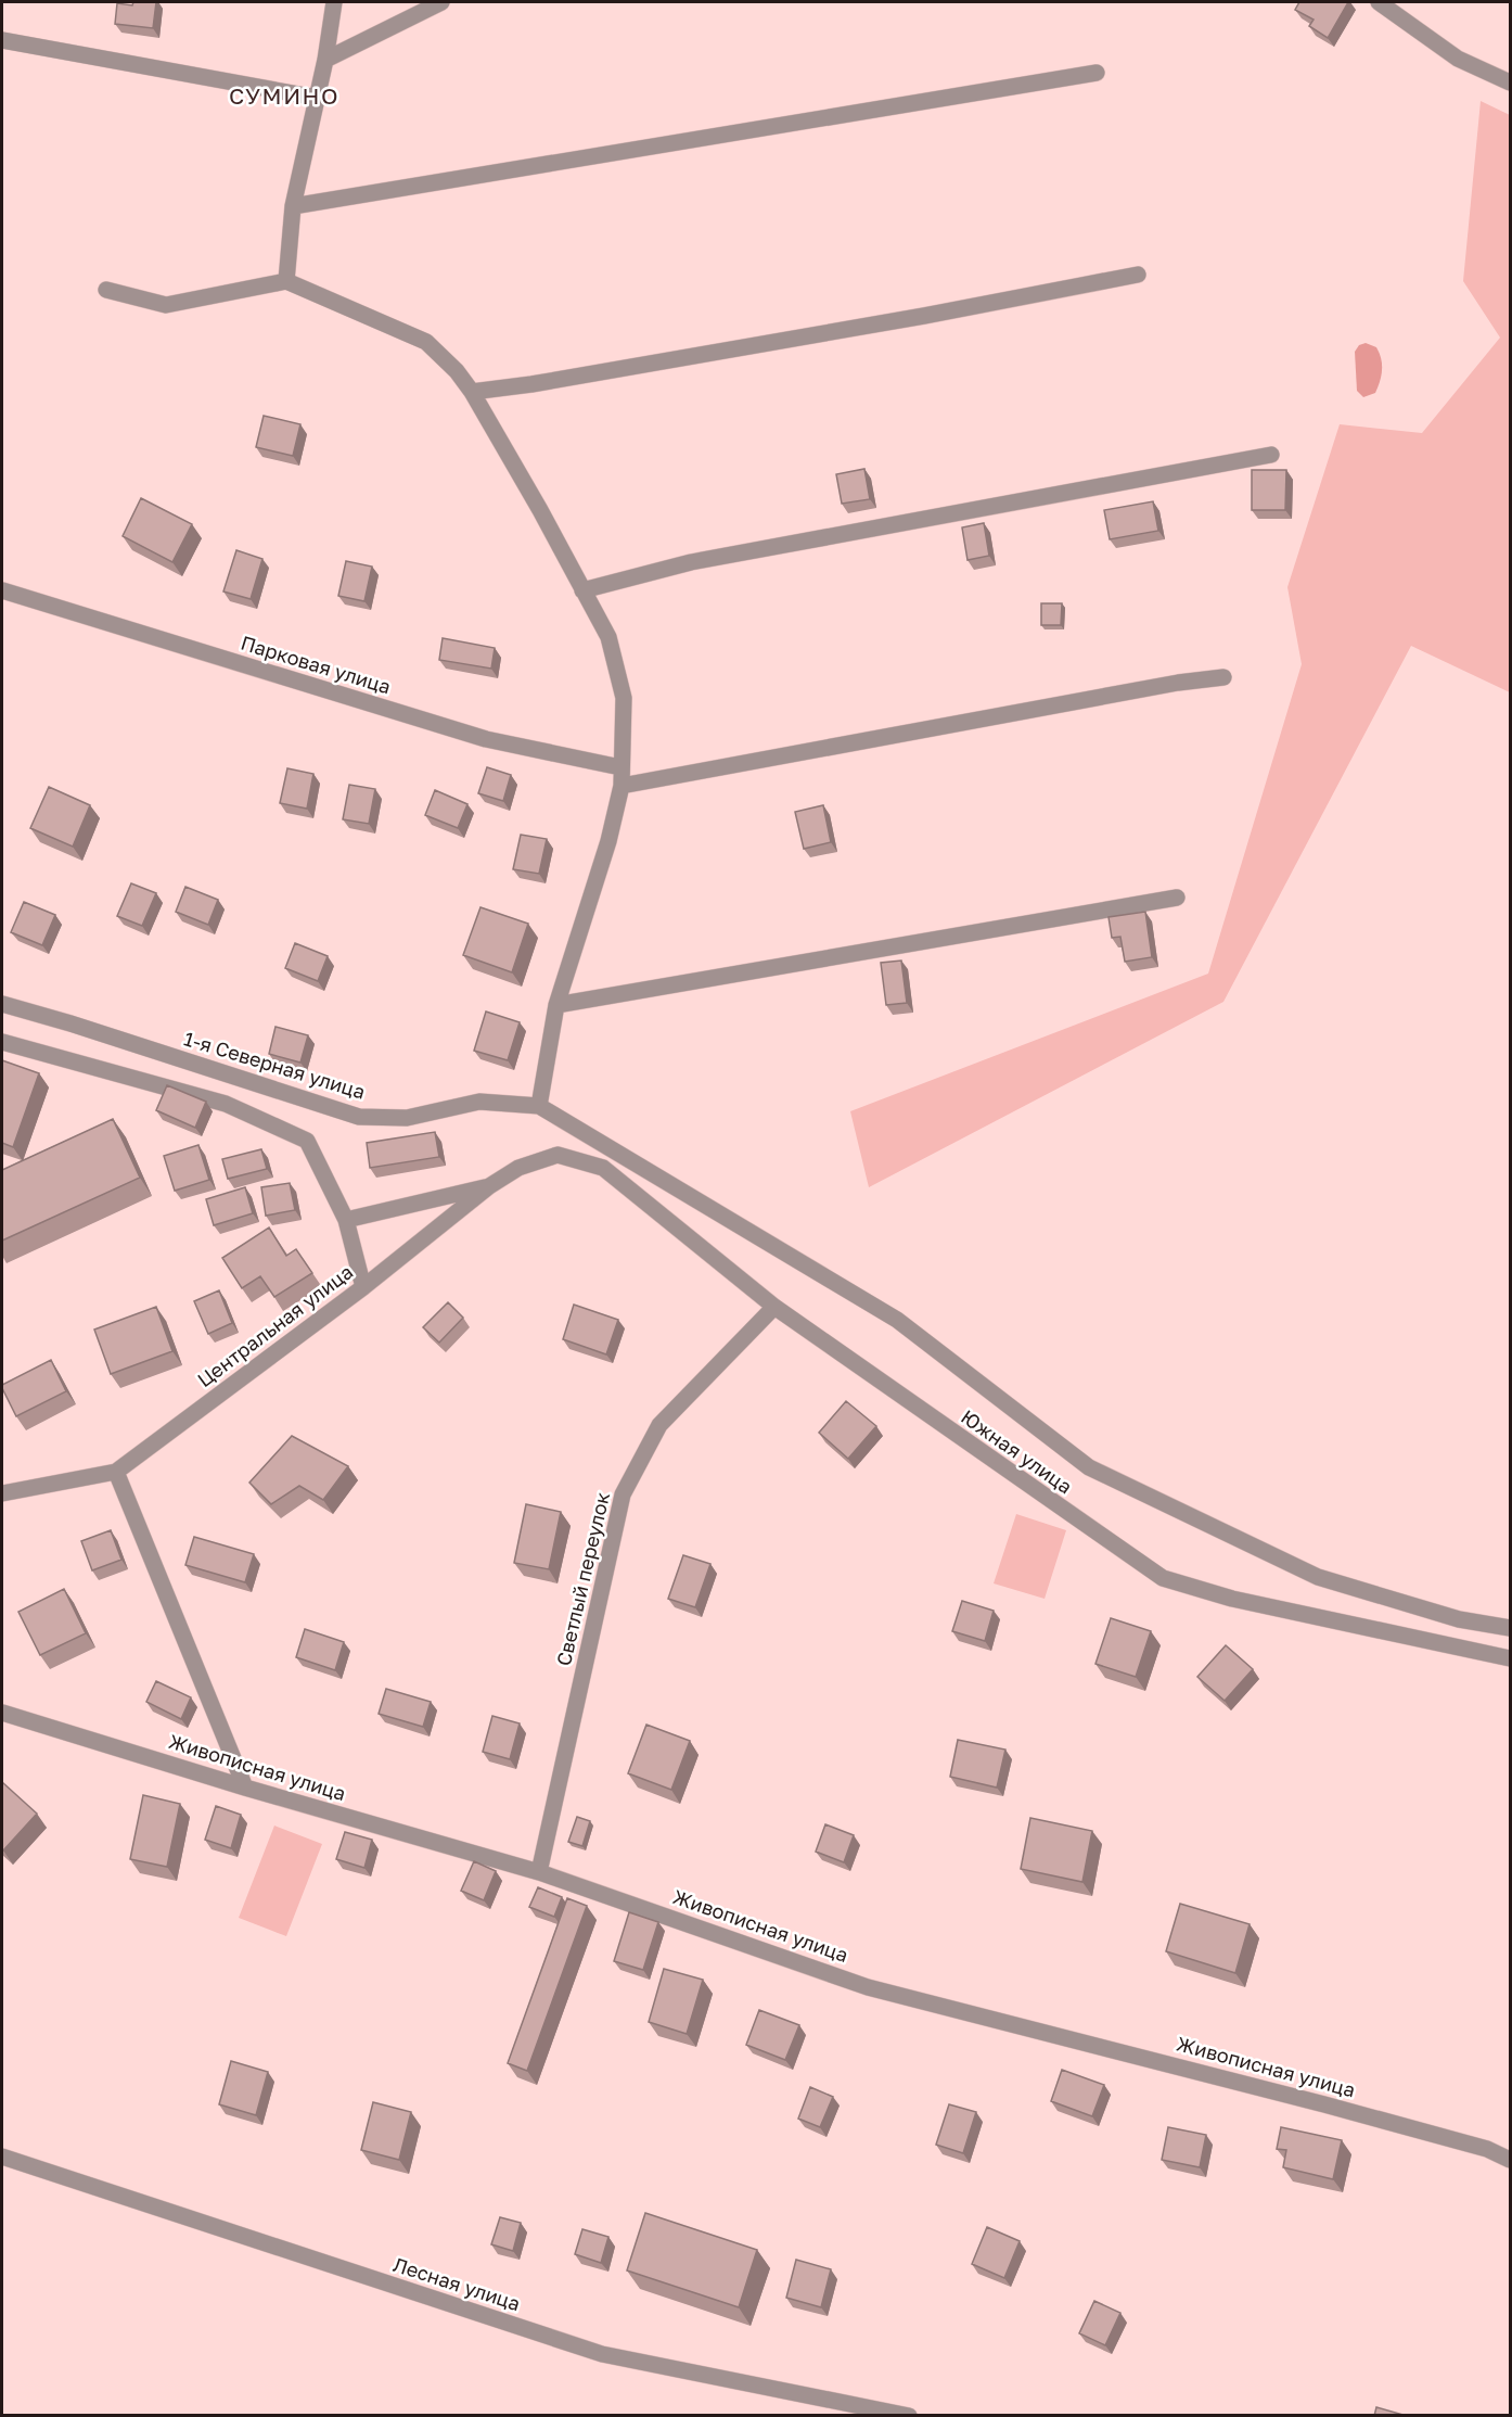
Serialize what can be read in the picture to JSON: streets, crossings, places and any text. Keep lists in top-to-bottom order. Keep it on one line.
{"streets":{"street":["Парковая улица","1-я Северная улица","Центральная улица","Южная улица","Светлый переулок","Живописная улица","Лесная улица"]},"crossings":[["Центральная улица","Южная улица"],["Южная улица","Светлый переулок"],["Светлый переулок","Живописная улица"]],"districts":["СУМИНО"]}
